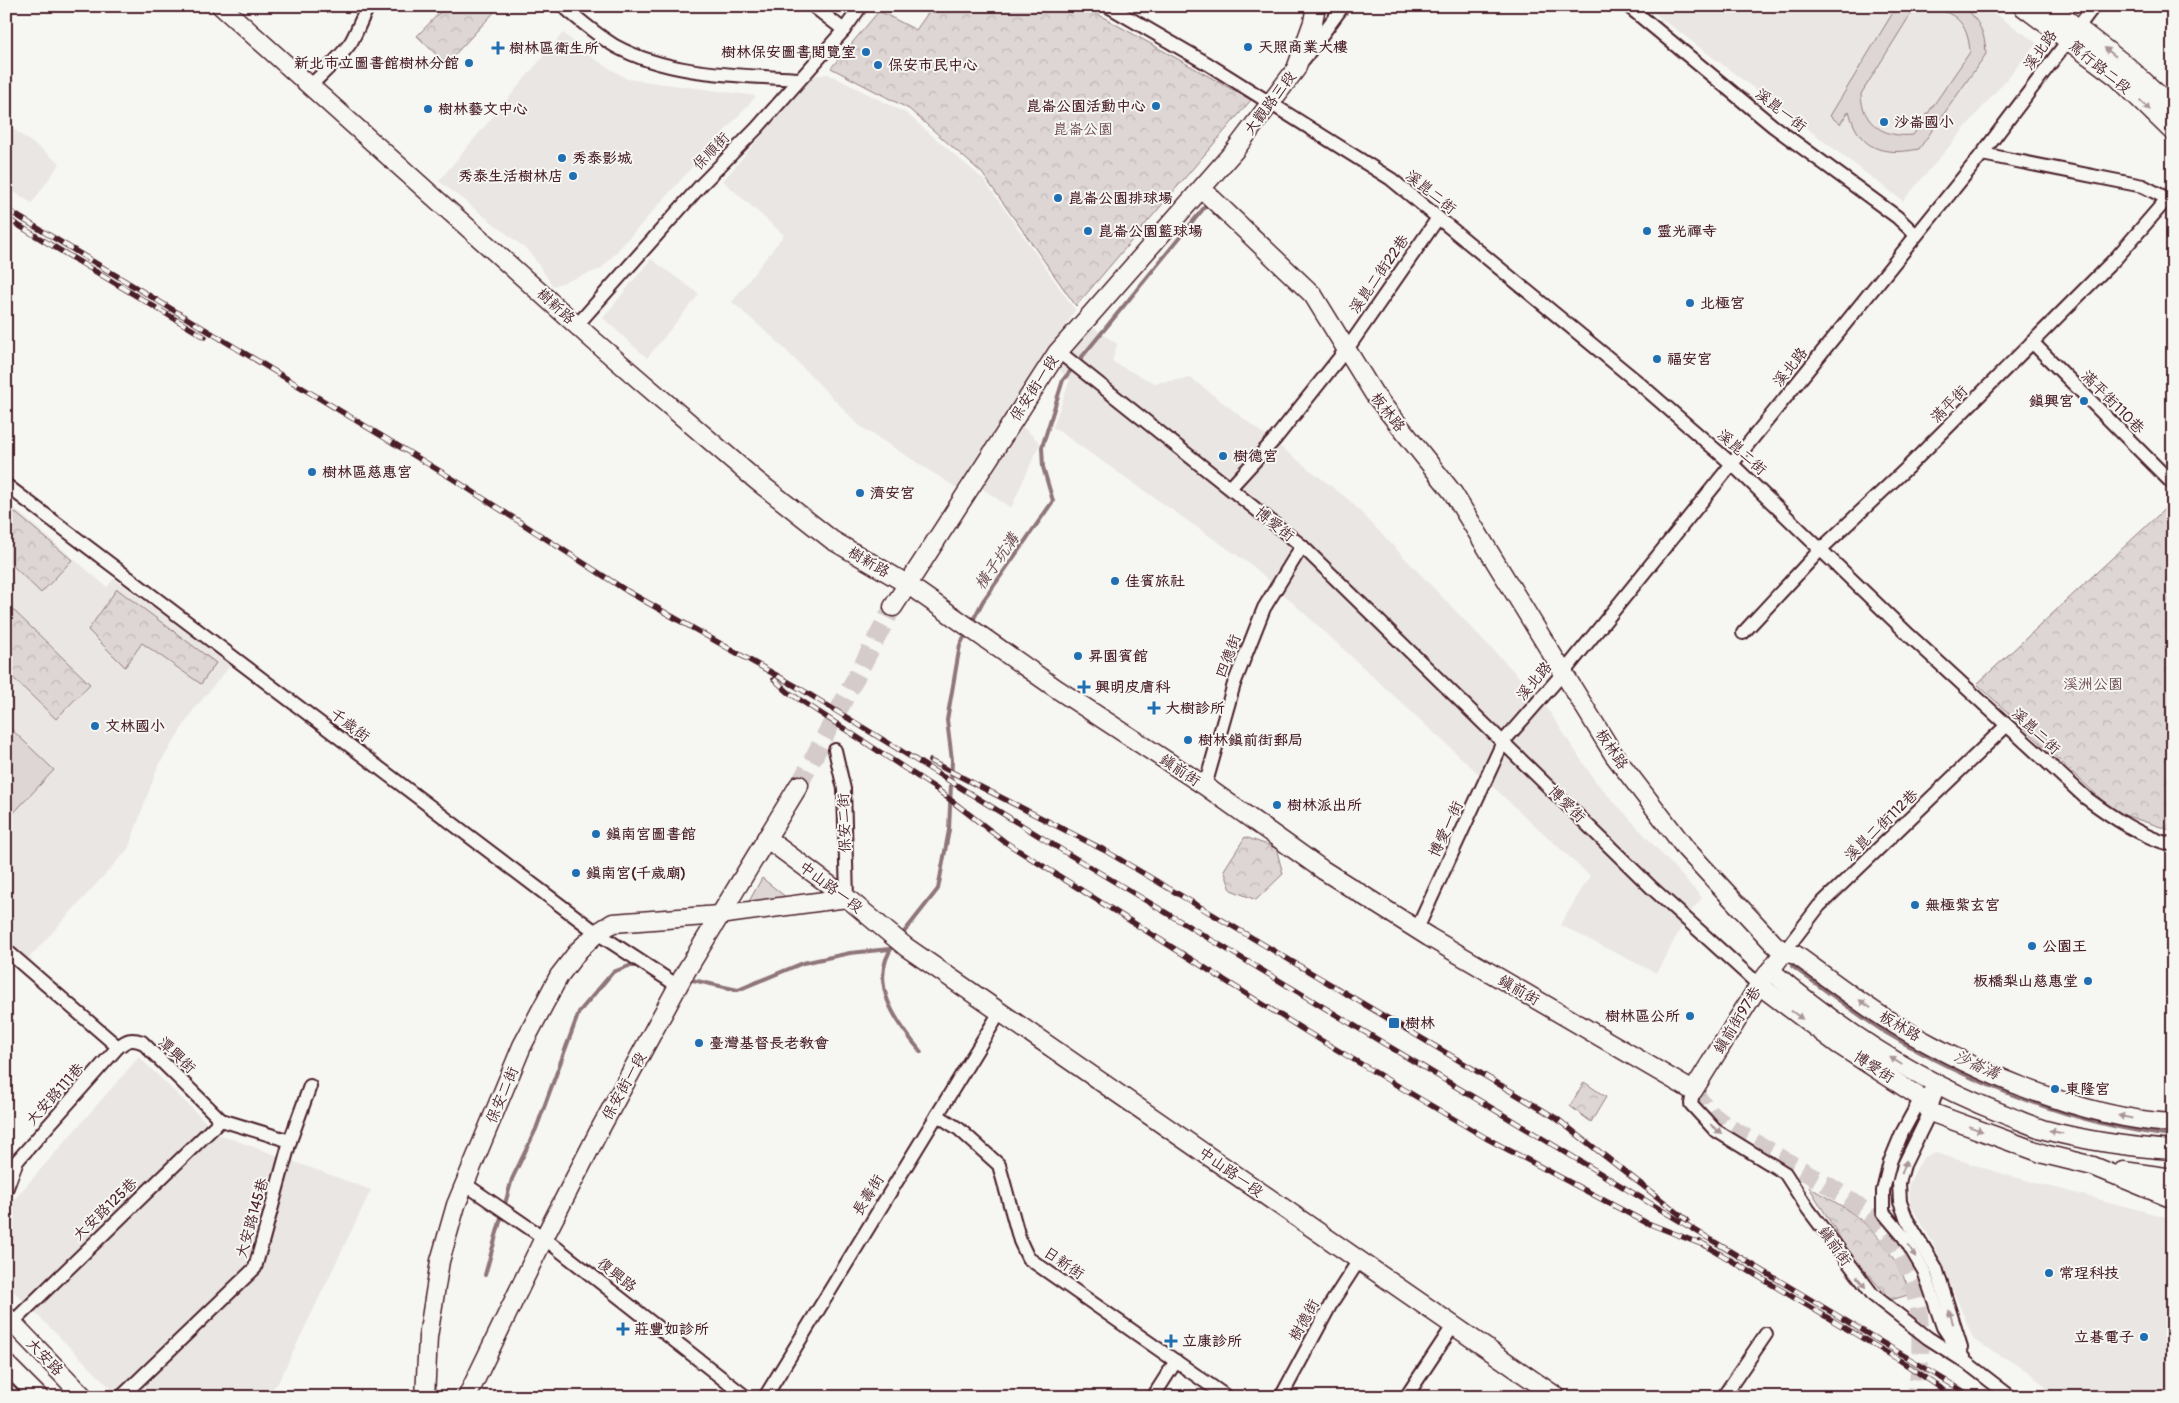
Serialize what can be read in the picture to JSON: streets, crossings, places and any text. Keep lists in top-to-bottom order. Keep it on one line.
{"streets":{"street":["溪北路","篤行路二段","大觀路三段","溪崑一街","保順街","溪崑二街","溪崑二街22巷","樹新路","保安街一段","滿平街110巷","滿平街","板林路","博愛街","四德街","千歲街","鎮前街","保安二街","溪崑二街112巷","博愛一街","中山路一段","鎮前街97巷","潭興街","大安路111巷","長壽街","大安路125巷","大安路145巷","日新街","復興路","樹德街","大安路"]},"crossings":[["溪北路","篤行路二段"],["溪北路","溪崑一街"],["溪北路","溪崑二街"],["溪北路","板林路"],["溪北路","博愛街"],["溪北路","博愛一街"],["大觀路三段","溪崑二街"],["大觀路三段","保安街一段"],["大觀路三段","板林路"],["保順街","樹新路"],["溪崑二街","溪崑二街22巷"],["溪崑二街","滿平街"],["溪崑二街","溪崑二街112巷"],["溪崑二街22巷","板林路"],["溪崑二街22巷","博愛街"],["樹新路","保安街一段"],["樹新路","鎮前街"],["保安街一段","板林路"],["保安街一段","博愛街"],["保安街一段","千歲街"],["保安街一段","鎮前街"],["保安街一段","保安二街"],["保安街一段","中山路一段"],["保安街一段","復興路"],["滿平街110巷","滿平街"],["板林路","溪崑二街112巷"],["板林路","鎮前街97巷"],["博愛街","四德街"],["博愛街","博愛一街"],["博愛街","鎮前街97巷"],["四德街","鎮前街"],["千歲街","保安二街"],["鎮前街","博愛一街"],["鎮前街","鎮前街97巷"],["保安二街","中山路一段"],["保安二街","復興路"],["溪崑二街112巷","鎮前街97巷"],["中山路一段","長壽街"],["中山路一段","樹德街"],["潭興街","大安路111巷"],["潭興街","大安路125巷"],["潭興街","大安路145巷"],["長壽街","日新街"],["大安路125巷","大安路"]],"water":["橫子坑溝","沙崙溝"],"parks":["崑崙公園","溪洲公園"],"places":{"other":["天照商業大樓","樹林保安圖書閱覽室","新北市立圖書館樹林分館","保安市民中心","崑崙公園活動中心","樹林藝文中心","沙崙國小","秀泰影城","秀泰生活樹林店","崑崙公園排球場","崑崙公園籃球場","靈光禪寺","北極宮","福安宮","鎮興宮","樹德宮","樹林區慈惠宮","濟安宮","佳賓旅社","昇園賓館","文林國小","樹林鎮前街郵局","樹林派出所","鎮南宮圖書館","鎮南宮(千歲廟)","無極紫玄宮","公園王","板橋梨山慈惠堂","樹林區公所","臺灣基督長老教會","東隆宮","常珵科技","立碁電子"],"health":["樹林區衛生所","興明皮膚科","大樹診所","莊豐如診所","立康診所"],"transit":["樹林"]}}
